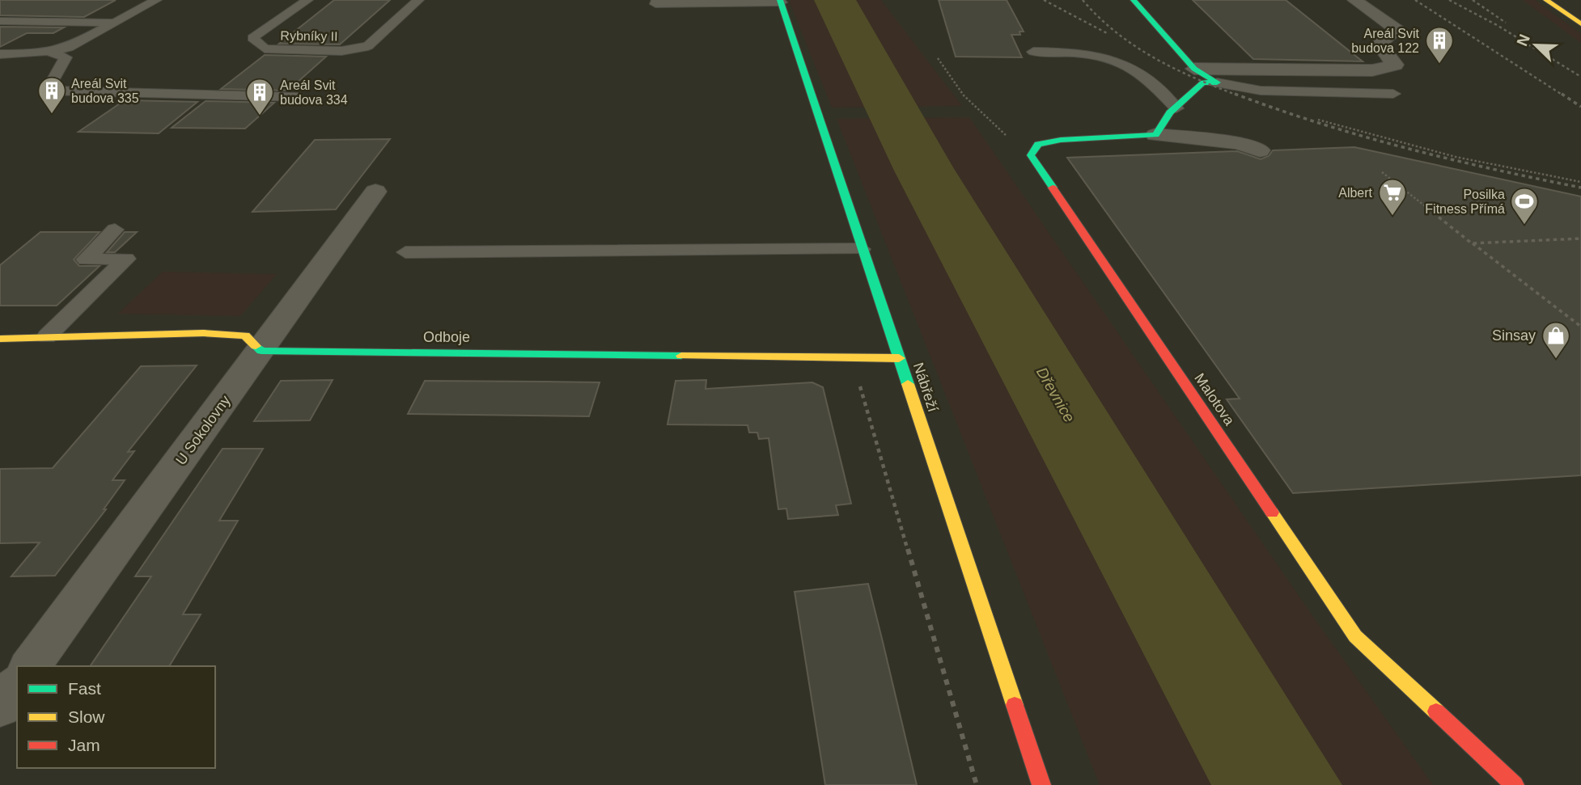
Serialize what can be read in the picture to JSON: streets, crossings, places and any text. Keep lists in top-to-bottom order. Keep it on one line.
{"streets":{"street":["Odboje","Nábřeží","Malotova","U Sokolovny"],"lane":["Rybníky II"]},"crossings":[["Odboje","Nábřeží"],["Odboje","U Sokolovny"]],"water":["Dřevnice"],"places":{"building":["Areál Svit budova 122","Areál Svit budova 335","Areál Svit budova 334"],"supermarket":["Albert"],"sports":["Posilka Fitness Přímá"],"shop":["Sinsay"]},"legend":["Fast","Slow","Jam"],"north":"top left"}
